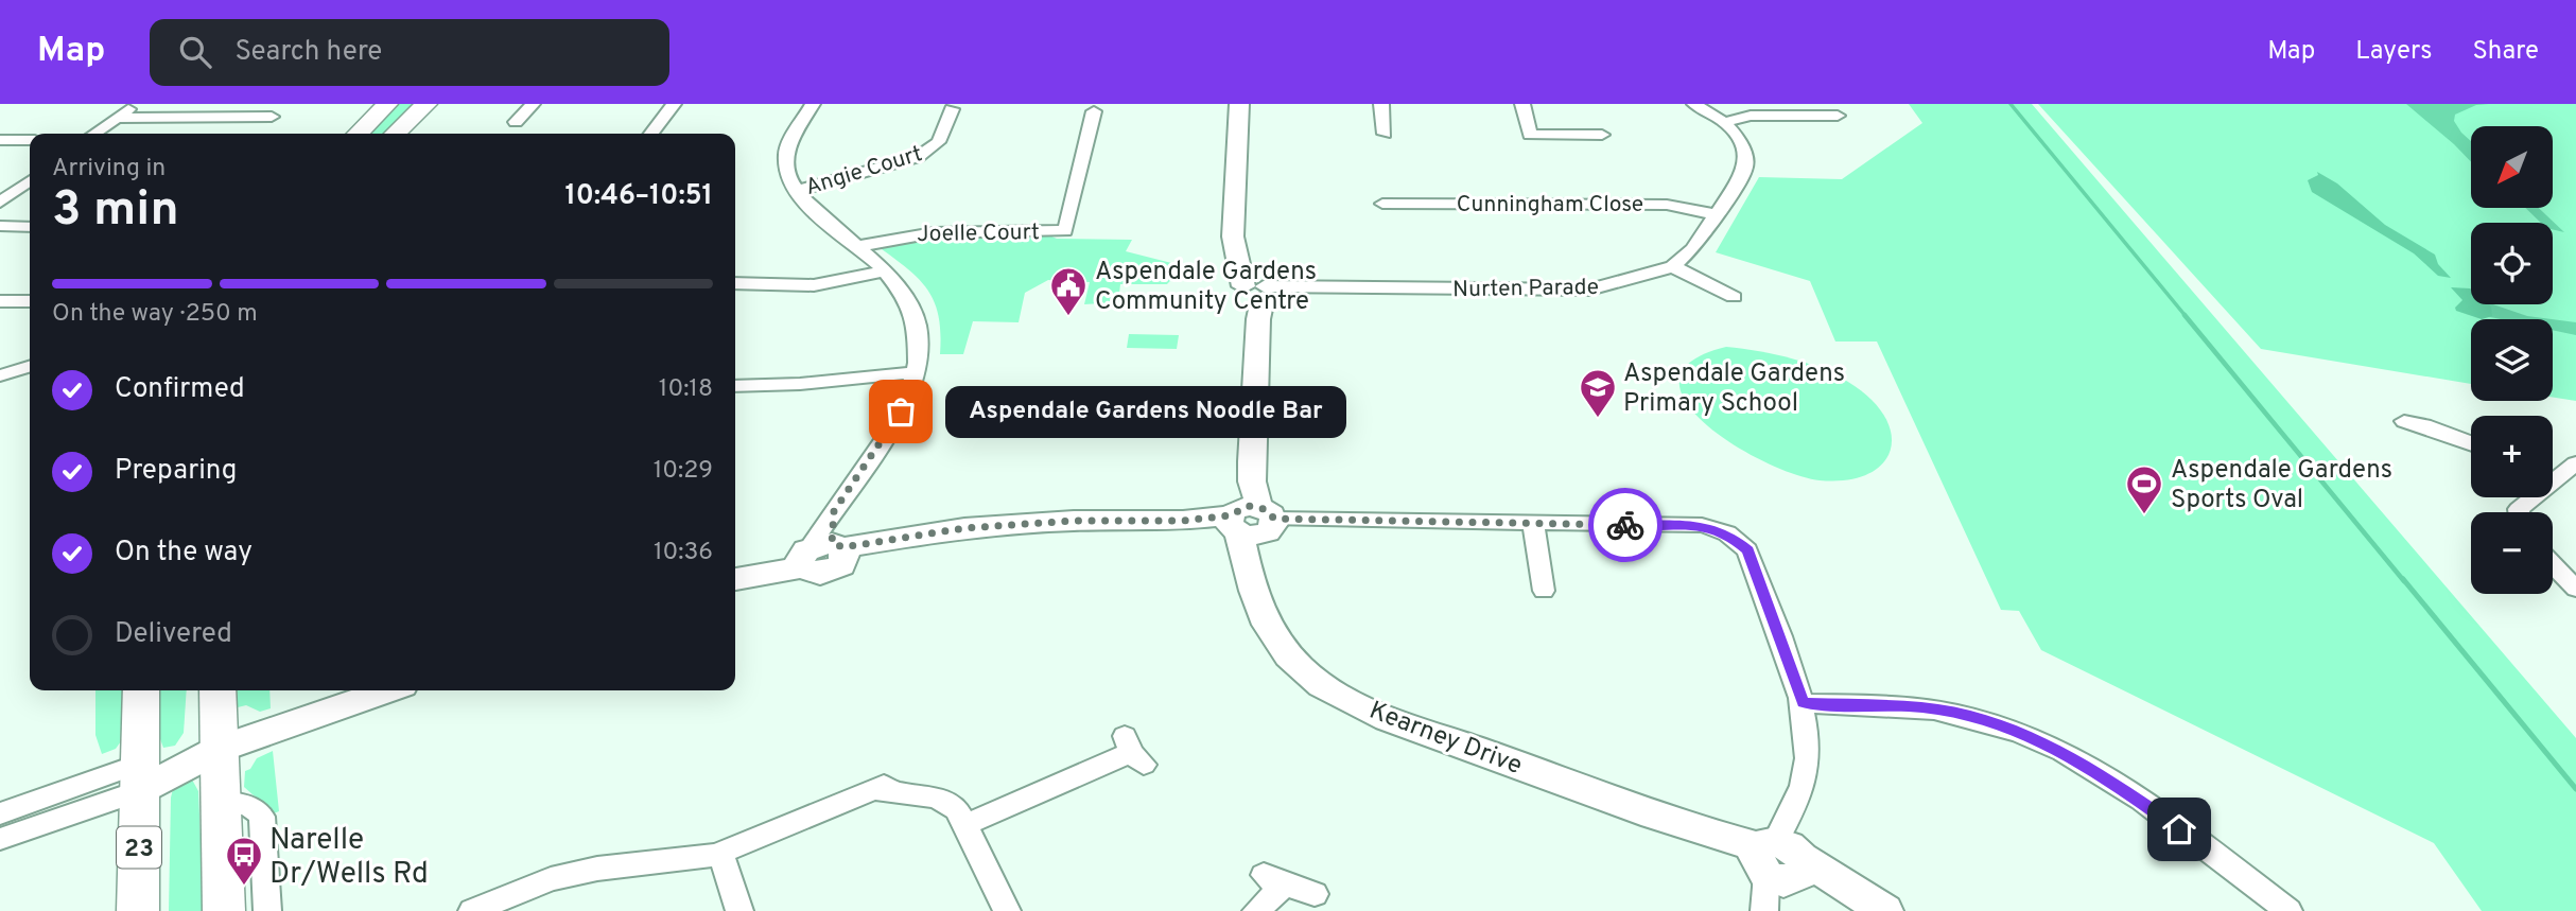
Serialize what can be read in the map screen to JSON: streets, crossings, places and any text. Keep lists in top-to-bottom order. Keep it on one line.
{"streets":{"main road":["23"],"street":["Angie Court","Cunningham Close","Joelle Court","Nurten Parade","Kearney Drive"]},"crossings":[["Cunningham Close","Nurten Parade"],["Nurten Parade","Kearney Drive"]],"places":{"public building":["Aspendale Gardens Community Centre"],"other":["Aspendale Gardens Noodle Bar"],"school or university":["Aspendale Gardens Primary School"],"sports":["Aspendale Gardens Sports Oval"],"bus stop":["Narelle Dr/Wells Rd"]},"north":"bottom left","page":{"header":"Map","search":"Search here","nav":["Map","Layers","Share"],"map_buttons":["+","−"],"heading":["3 min","Arriving in","10:46–10:51"],"bar":"On the way · 250 m","list":[["Confirmed","10:18"],["Preparing","10:29"],["On the way","10:36"],"Delivered"],"bubble":"Aspendale Gardens Noodle Bar"}}
